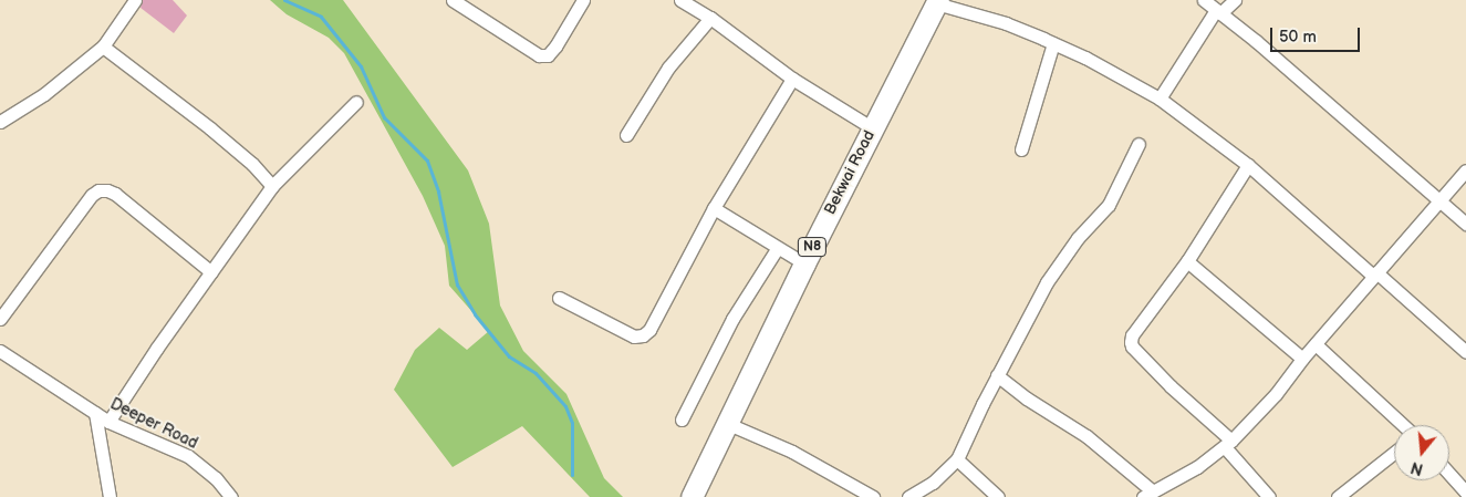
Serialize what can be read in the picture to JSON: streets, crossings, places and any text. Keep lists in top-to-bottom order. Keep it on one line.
{"streets":{"highway":["Bekwai Road","N8"],"street":["Deeper Road"]},"scale_bar":"50 m","north":"bottom"}
